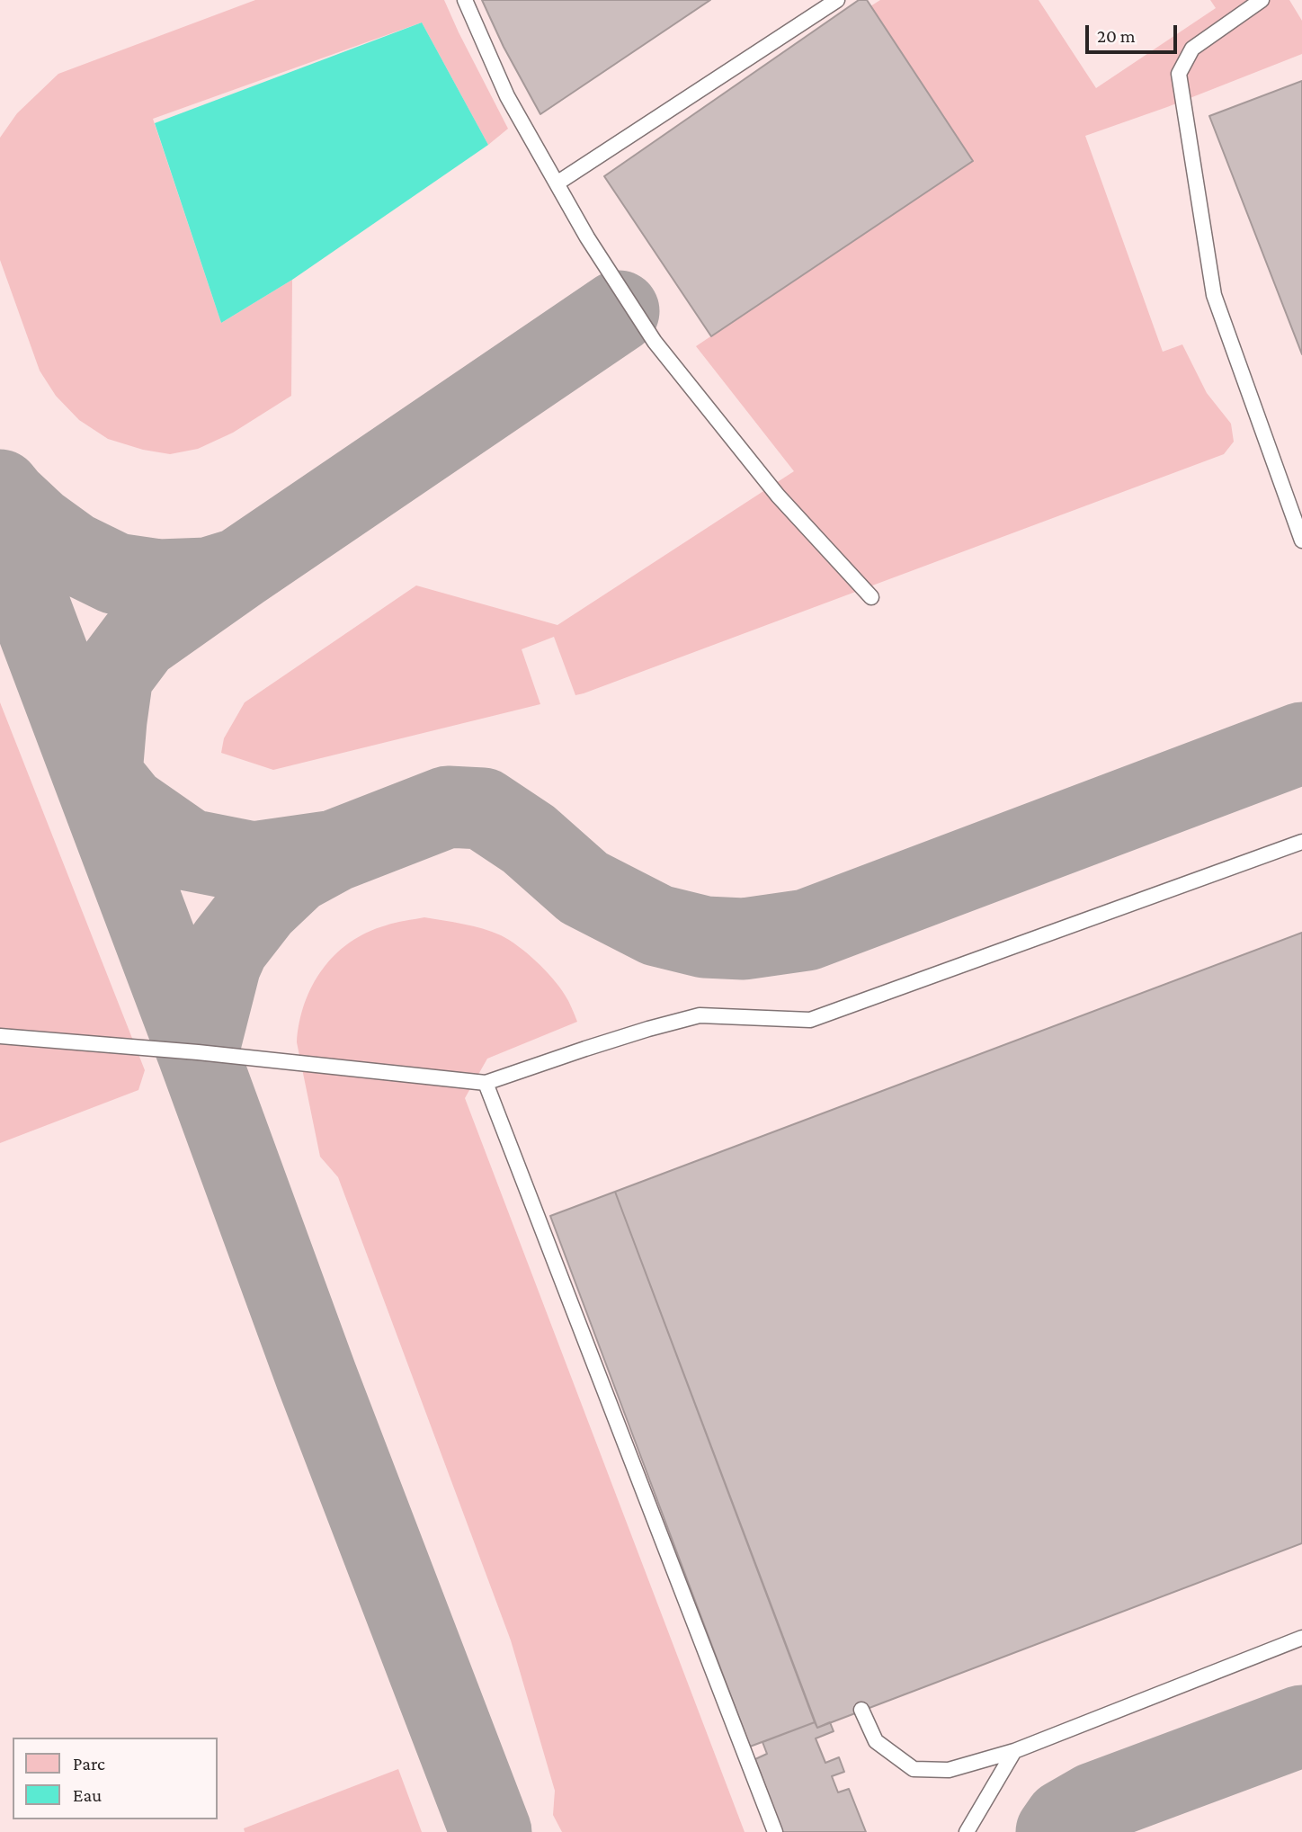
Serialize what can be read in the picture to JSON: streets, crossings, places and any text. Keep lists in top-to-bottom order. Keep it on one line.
{"legend":["Parc","Eau"],"scale_bar":"20 m"}
